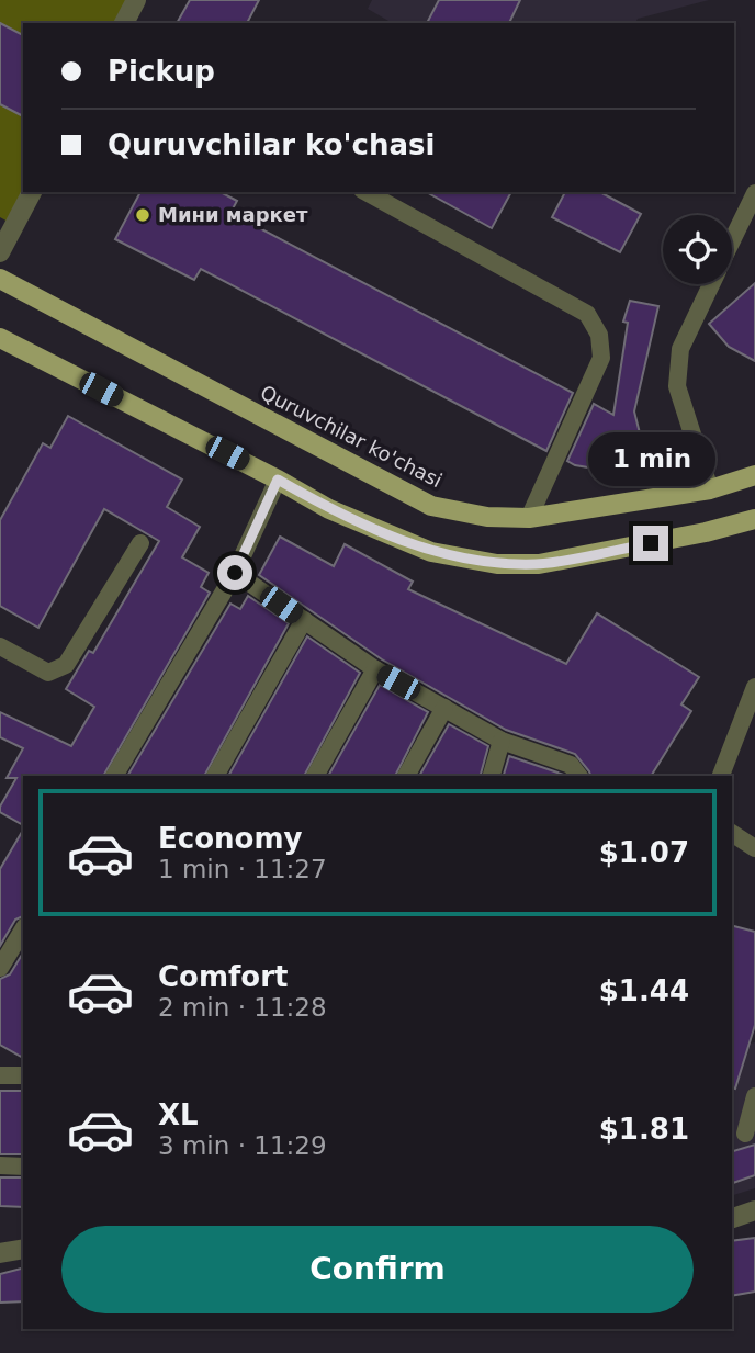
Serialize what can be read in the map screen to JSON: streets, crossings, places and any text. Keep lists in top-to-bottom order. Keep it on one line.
{"streets":{"main road":["Quruvchilar ko'chasi"]},"places":["Мини маркет"],"page":{"banner":["Pickup","Quruvchilar ko'chasi"],"bubble":"1 min","list":[{"name":"Economy","note":"1 min · 11:27","value":"$1.07"},{"name":"Comfort","note":"2 min · 11:28","value":"$1.44"},{"name":"XL","note":"3 min · 11:29","value":"$1.81"}],"buttons":"Confirm"}}
